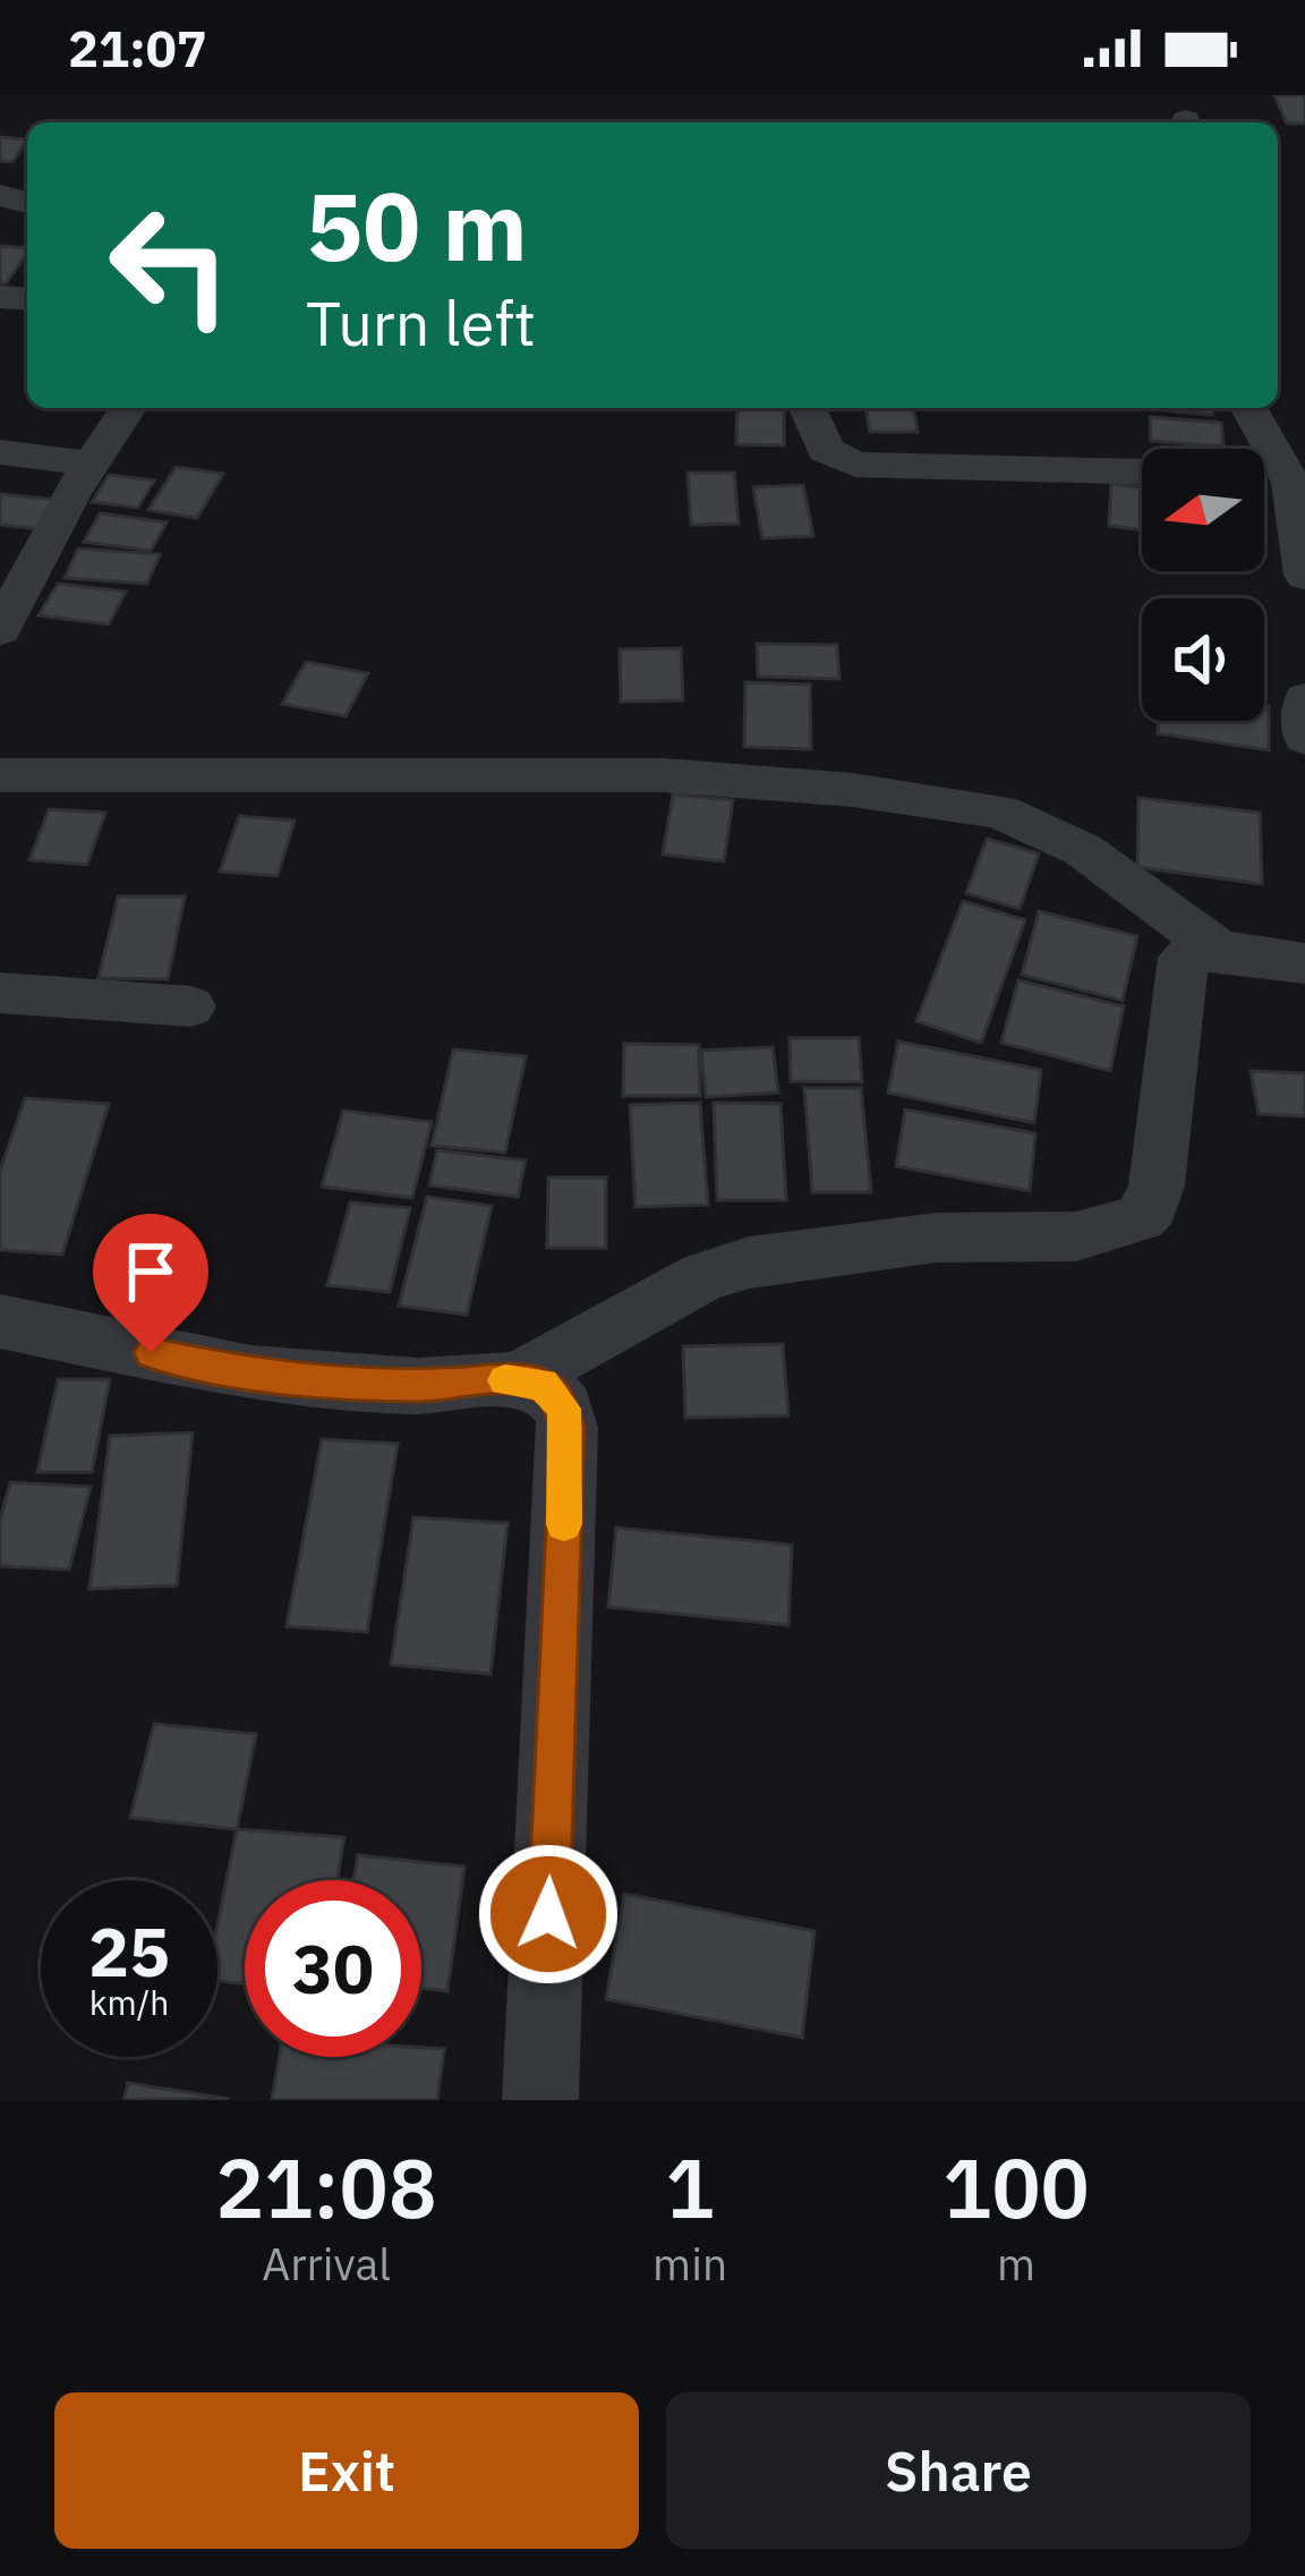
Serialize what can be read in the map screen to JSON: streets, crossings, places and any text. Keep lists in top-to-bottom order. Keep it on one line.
{"north":"left","page":{"status":"21:07","turn":["50 m","Turn left"],"speed":"25 km/h","limit":"30","eta":["21:08","Arrival","1","min","100","m"],"buttons":["Exit","Share"]}}
